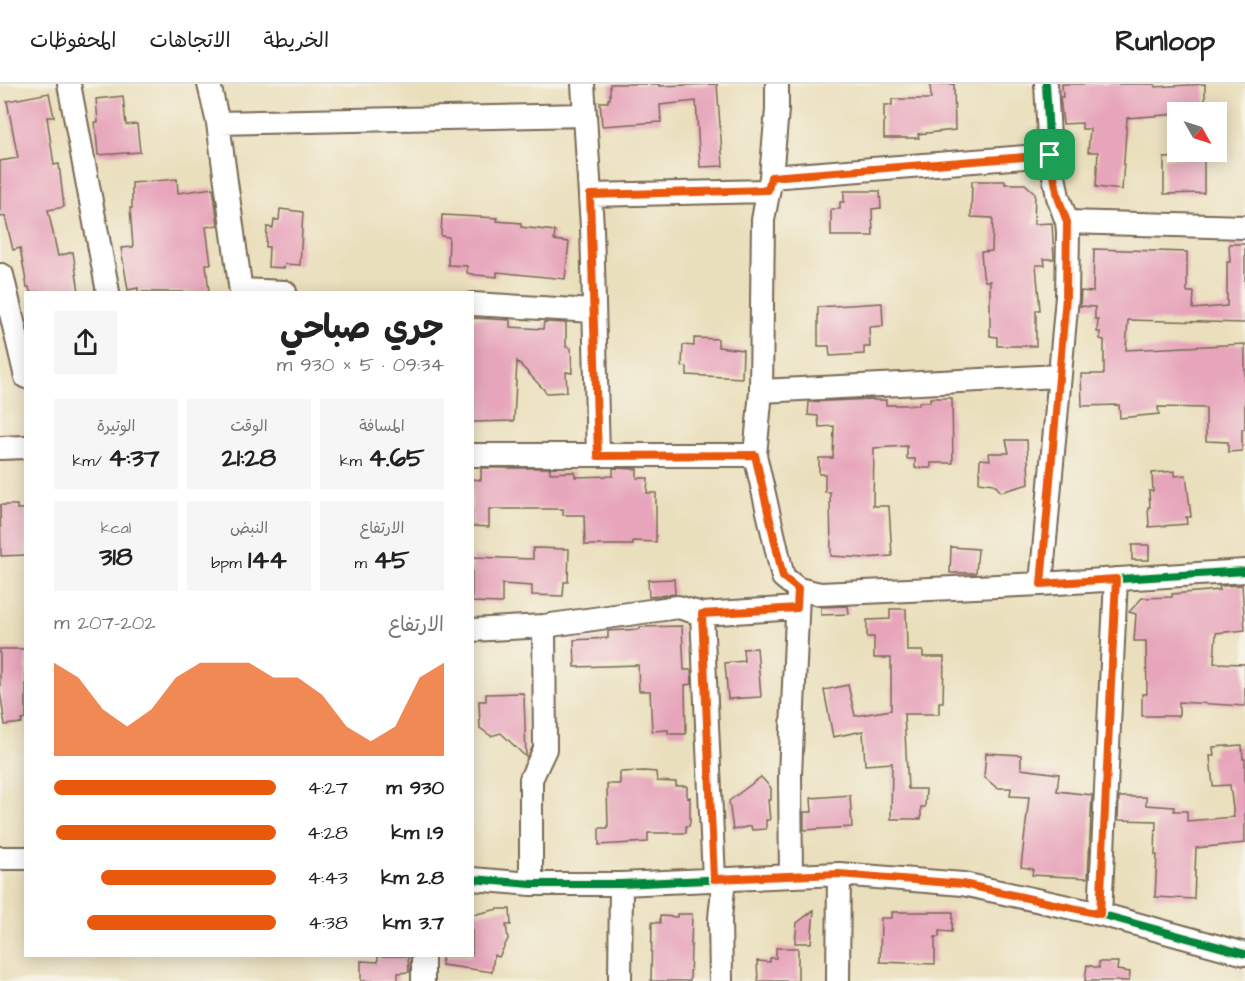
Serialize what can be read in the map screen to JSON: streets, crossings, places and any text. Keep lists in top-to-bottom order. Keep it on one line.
{"north":"bottom right","page":{"header":"Runloop","nav":["الخريطة","الاتجاهات","المحفوظات"],"heading":["جري صباحي","09:34 · 5 × 930 m"],"stats":[["المسافة","4.65 km"],["الوقت","21:28"],["الوتيرة","4:37 /km"],["الارتفاع","45 m"],["النبض","144 bpm"],["kcal","318"]],"chart":["الارتفاع","202–207 m"],"list":[{"name":"930 m","note":"4:27"},{"name":"1.9 km","note":"4:28"},{"name":"2.8 km","note":"4:43"},{"name":"3.7 km","note":"4:38"}]}}
